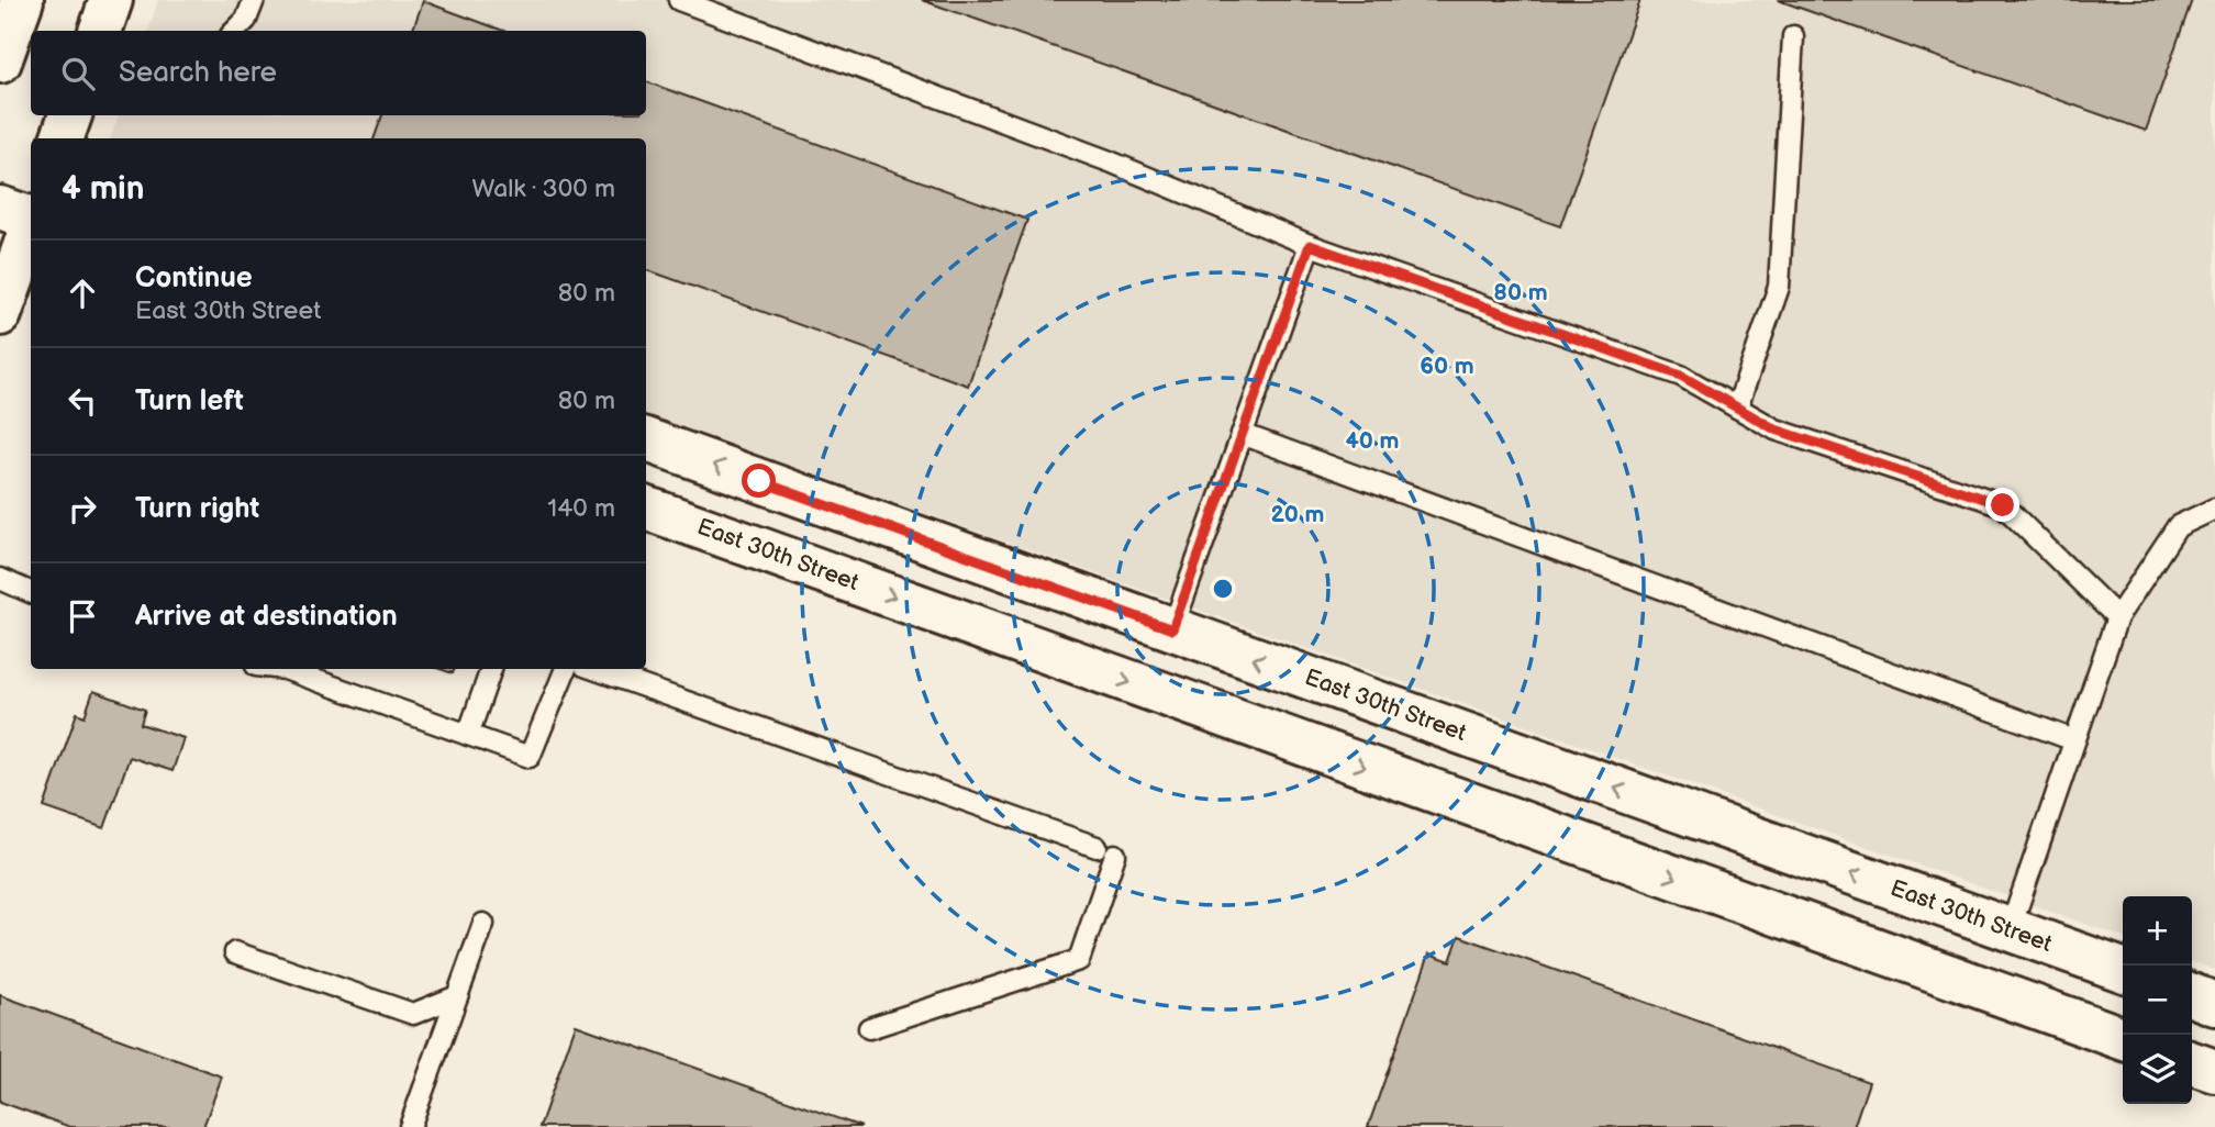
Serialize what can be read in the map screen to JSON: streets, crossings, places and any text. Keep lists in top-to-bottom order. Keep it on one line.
{"streets":{"main road":["East 30th Street"]},"page":{"search":"Search here","heading":["4 min","Walk · 300 m"],"list":[["Continue","East 30th Street","80 m"],["Turn left","80 m"],["Turn right","140 m"],"Arrive at destination"],"map_buttons":["+","−"]},"rings":["80 m","60 m","40 m","20 m"]}
